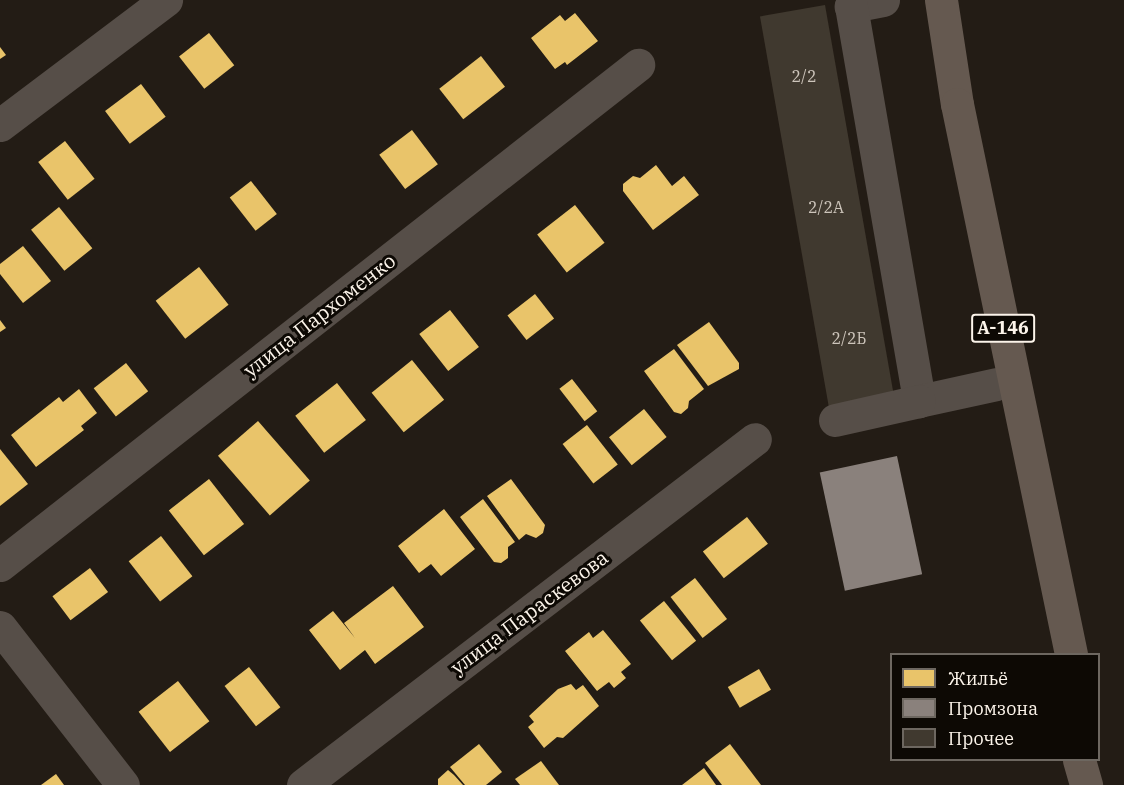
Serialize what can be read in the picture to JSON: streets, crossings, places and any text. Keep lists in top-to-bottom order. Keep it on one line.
{"streets":{"highway":["А-146"],"street":["улица Пархоменко","улица Параскевова"]},"house_numbers":["2/2","2/2А","2/2Б"],"legend":["Жильё","Промзона","Прочее"]}
